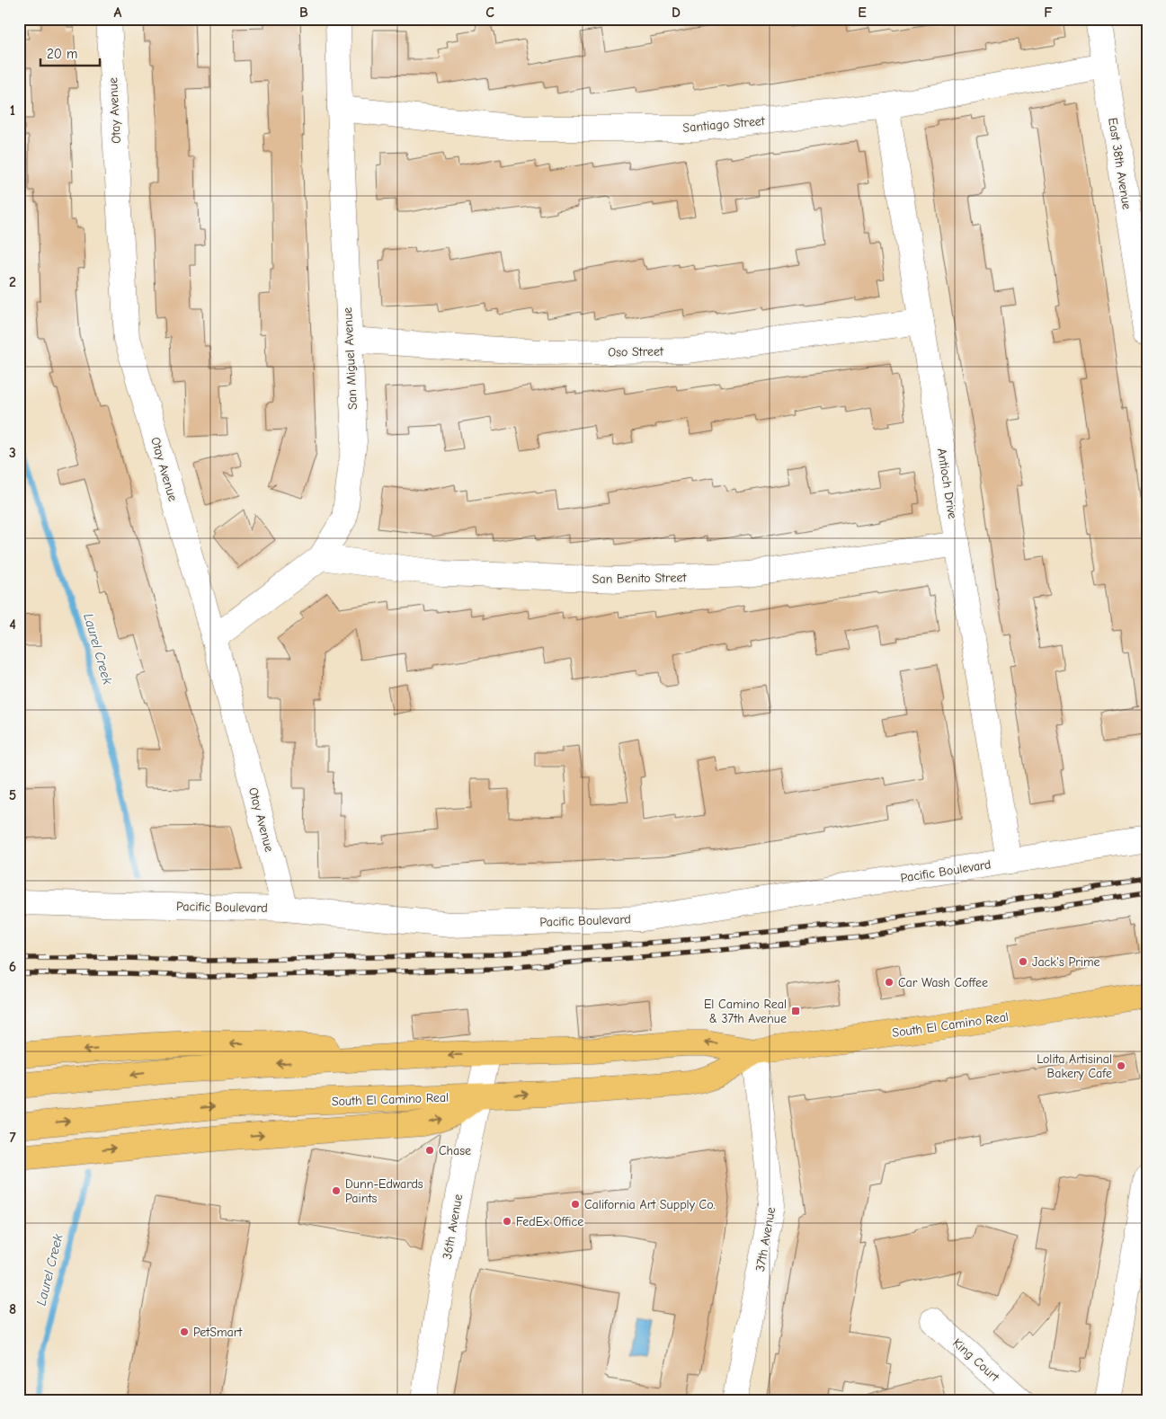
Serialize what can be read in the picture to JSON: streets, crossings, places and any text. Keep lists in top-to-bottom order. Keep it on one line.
{"streets":{"main road":["South El Camino Real"],"street":["Otay Avenue","Santiago Street","East 38th Avenue","Oso Street","San Miguel Avenue","Antioch Drive","San Benito Street","Pacific Boulevard","36th Avenue","37th Avenue","King Court"]},"crossings":[["Otay Avenue","San Miguel Avenue"],["Otay Avenue","Pacific Boulevard"],["Santiago Street","East 38th Avenue"],["Santiago Street","San Miguel Avenue"],["Santiago Street","Antioch Drive"],["Oso Street","San Miguel Avenue"],["Oso Street","Antioch Drive"],["San Miguel Avenue","San Benito Street"],["Antioch Drive","San Benito Street"],["Antioch Drive","Pacific Boulevard"],["South El Camino Real","36th Avenue"],["South El Camino Real","37th Avenue"]],"water":["Laurel Creek"],"places":{"other":["Jack's Prime","Car Wash Coffee","Lolita Artisinal Bakery Cafe","Chase","Dunn-Edwards Paints","California Art Supply Co.","FedEx Office","PetSmart"],"transit":["El Camino Real & 37th Avenue"]},"scale_bar":"20 m","grid":{"columns":["A","B","C","D","E","F"],"rows":["1","2","3","4","5","6","7","8"]}}
